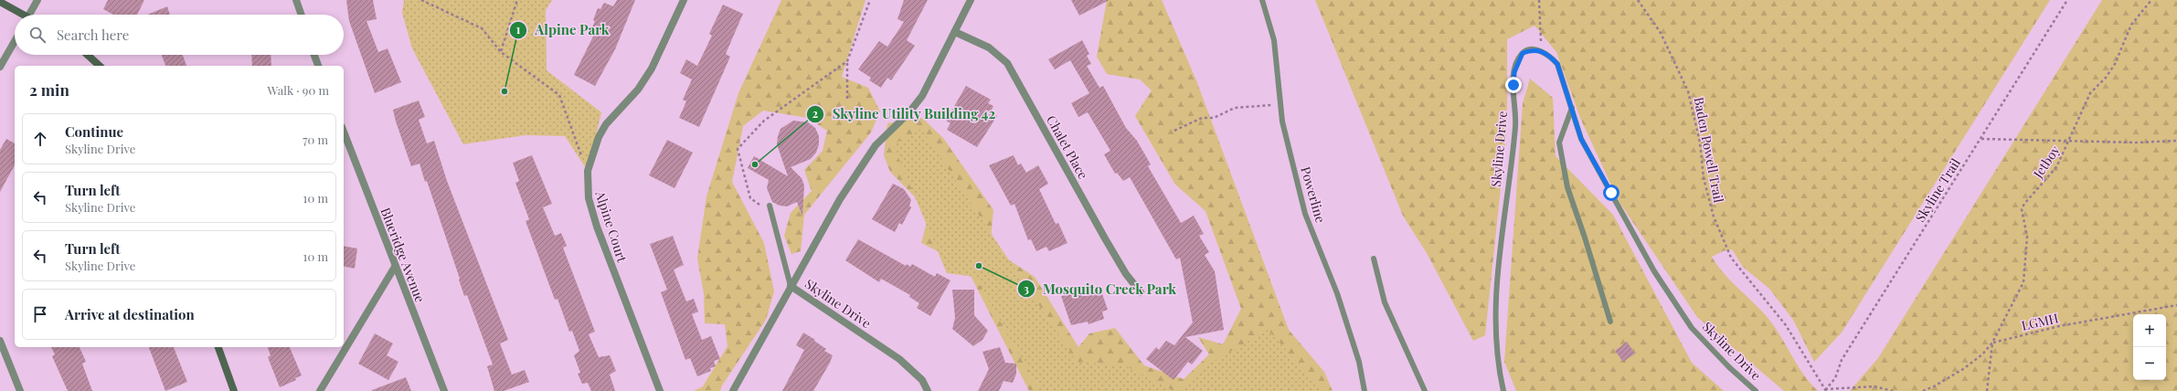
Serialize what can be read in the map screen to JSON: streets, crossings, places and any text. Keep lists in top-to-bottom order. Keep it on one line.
{"streets":{"street":["Chalet Place","Skyline Drive","Alpine Court","Blueridge Avenue"],"lane":["Powerline"],"path":["Baden Powell Trail","Jetboy","Skyline Trail","LGMH"]},"crossings":[["Baden Powell Trail","Skyline Trail"],["Jetboy","LGMH"]],"places":["Alpine Park","Skyline Utility Building 42","Mosquito Creek Park"],"page":{"search":"Search here","heading":["2 min","Walk · 90 m"],"list":[["Continue","Skyline Drive","70 m"],["Turn left","Skyline Drive","10 m"],["Turn left","Skyline Drive","10 m"],"Arrive at destination"],"map_buttons":["+","−"]}}
